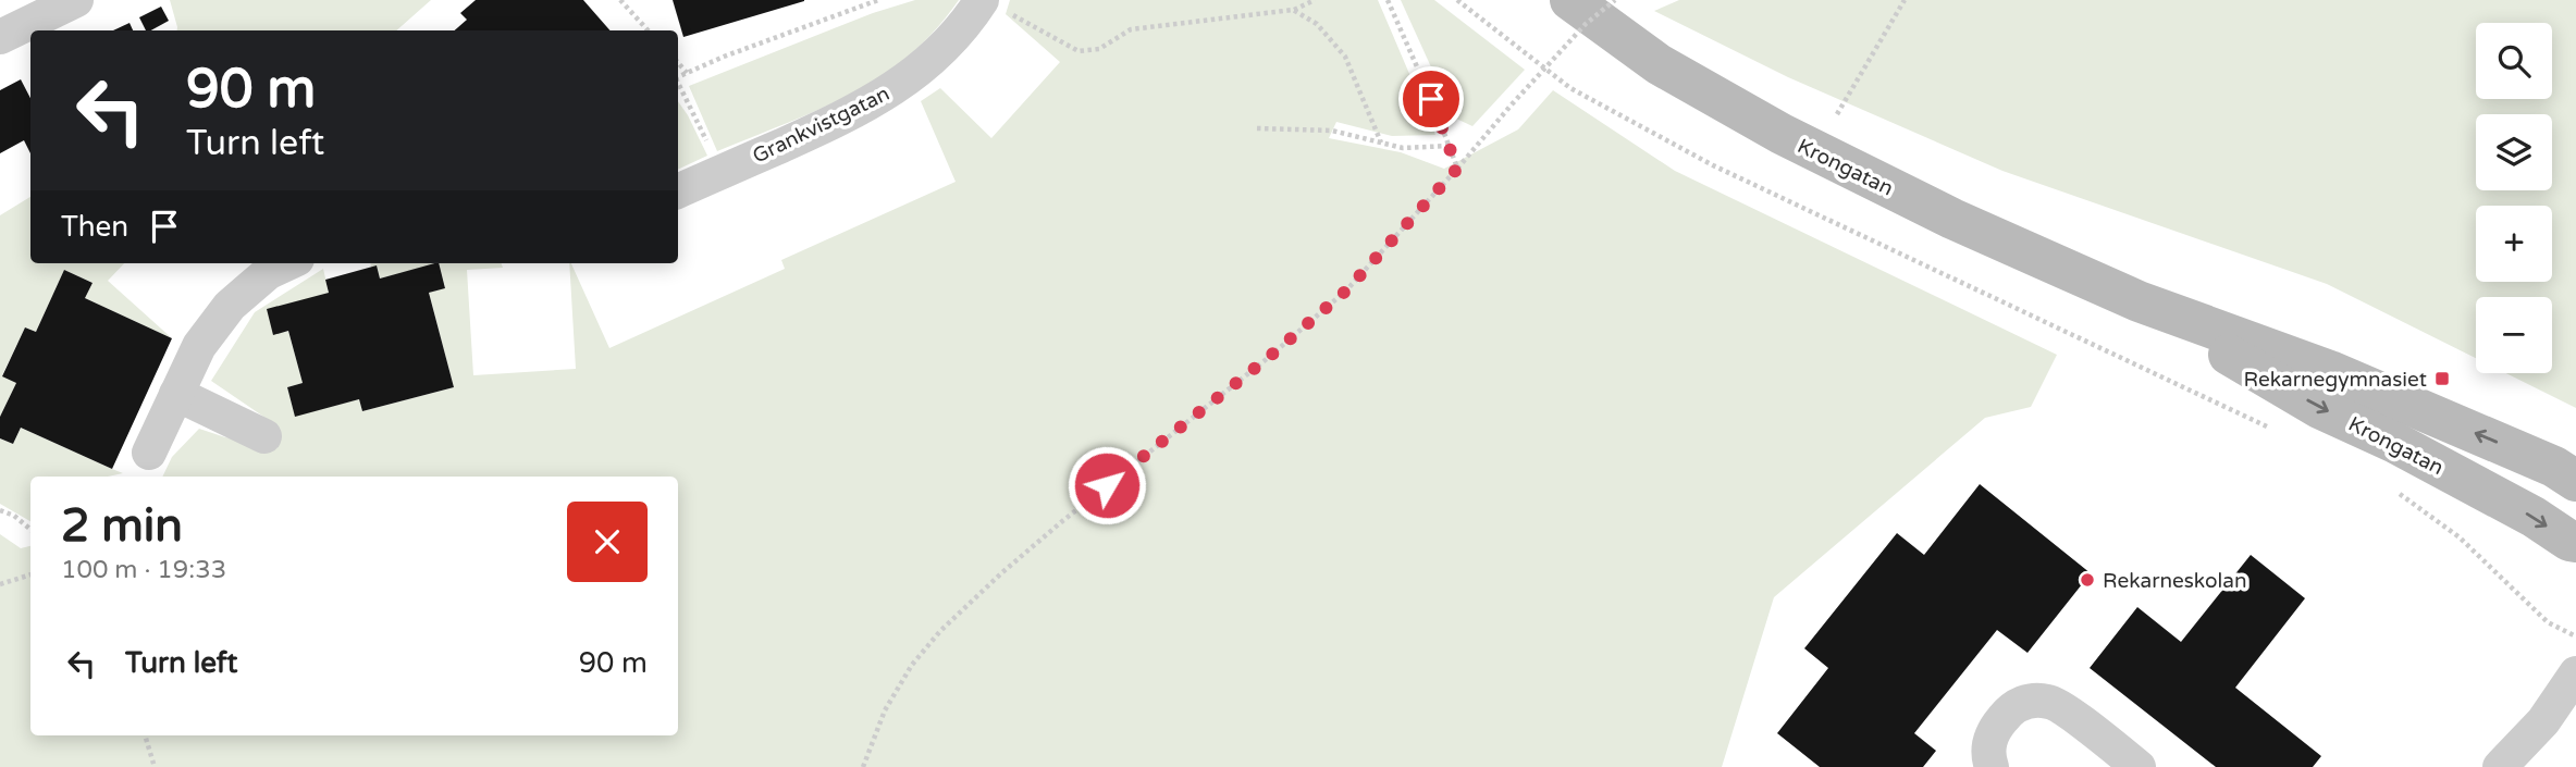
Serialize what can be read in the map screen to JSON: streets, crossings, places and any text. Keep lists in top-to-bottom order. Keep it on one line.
{"streets":{"street":["Grankvistgatan","Krongatan"]},"places":{"transit":["Rekarnegymnasiet"],"other":["Rekarneskolan"]},"page":{"map_buttons":["+","−"],"turn":["90 m","Turn left"],"then":"Then","heading":["2 min","100 m · 19:33"],"list":[{"name":"Turn left","value":"90 m"}]}}
